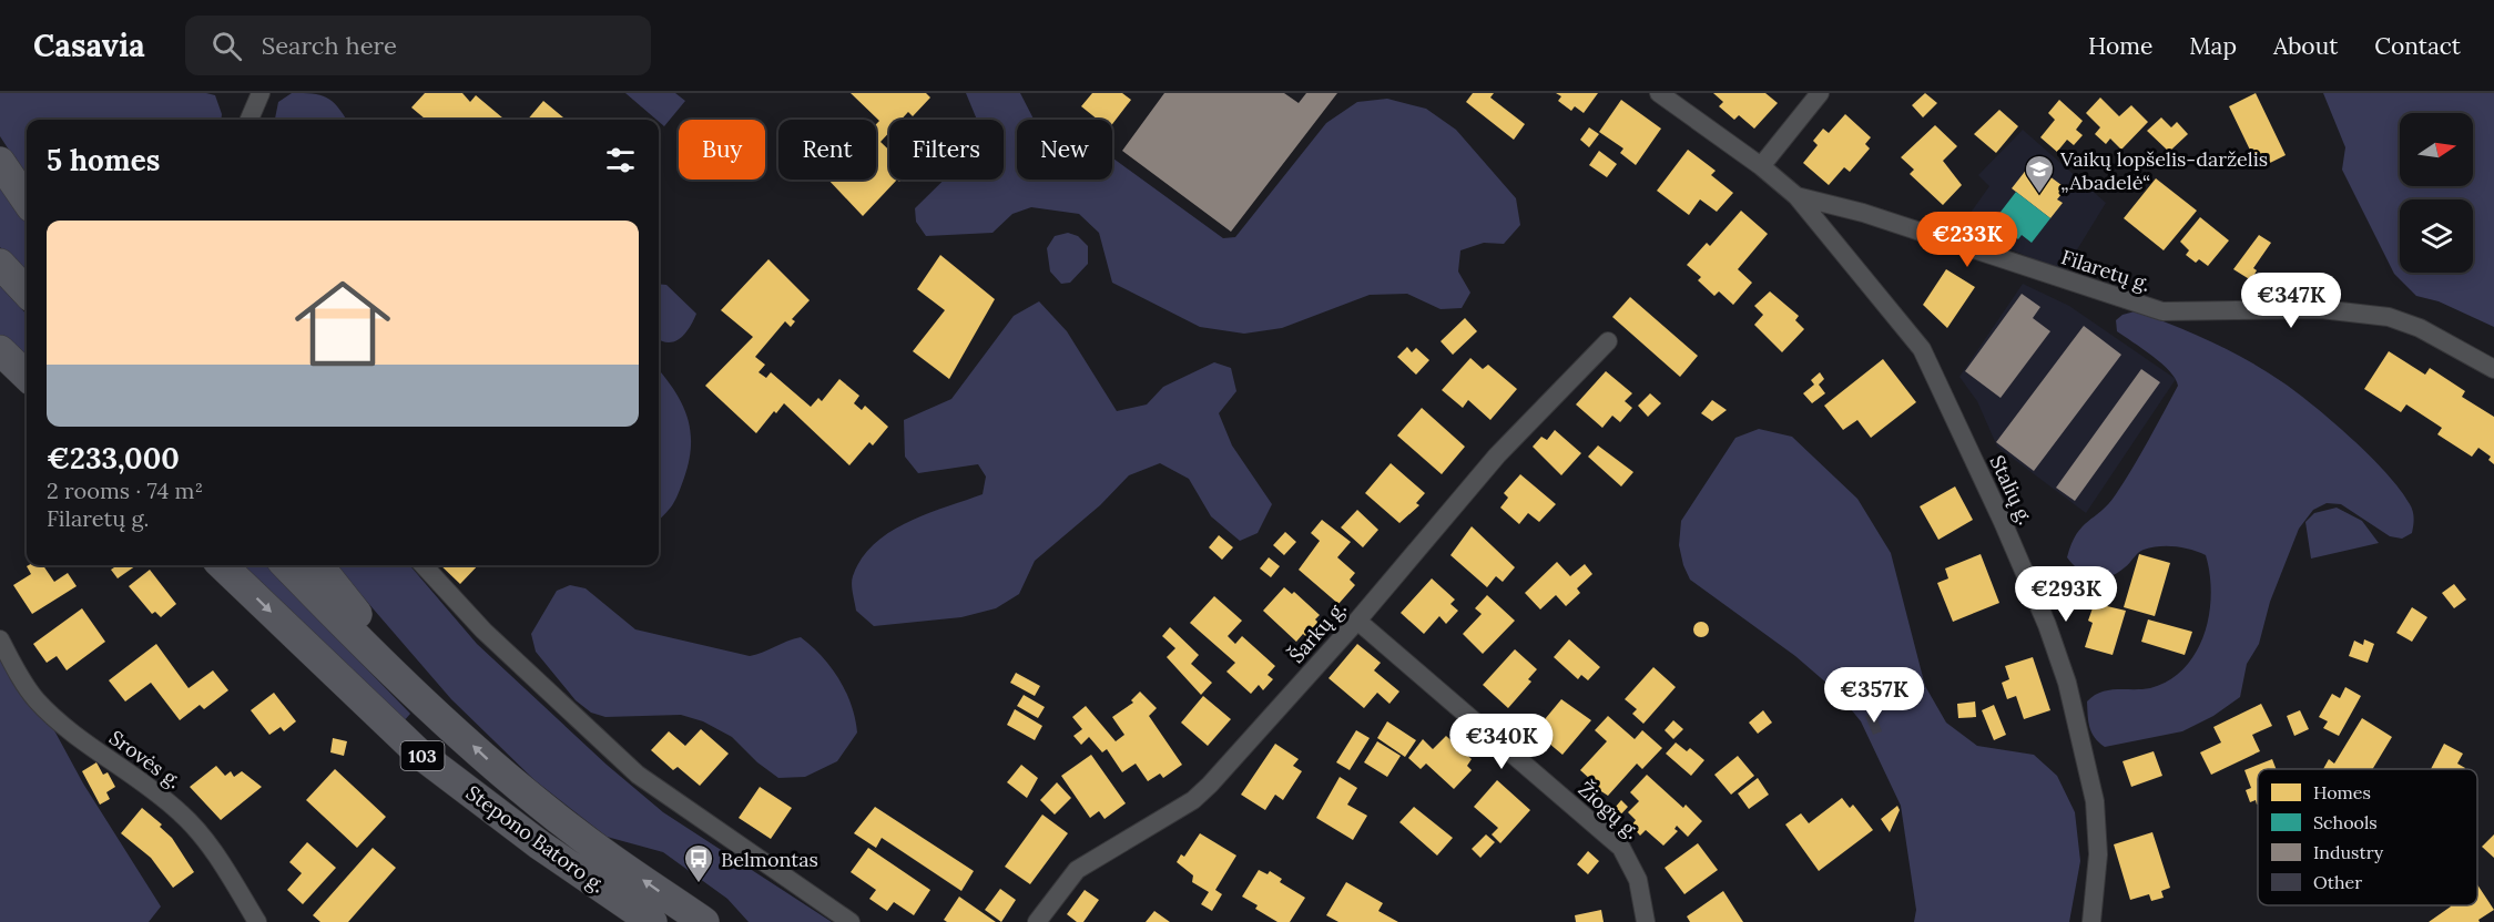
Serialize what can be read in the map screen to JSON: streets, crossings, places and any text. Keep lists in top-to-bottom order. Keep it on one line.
{"streets":{"main road":["103","Stepono Batoro g."],"street":["Filaretų g.","Stalių g.","Šarkų g.","Srovės g.","Žiogų g."]},"crossings":[["Filaretų g.","Stalių g."],["Šarkų g.","Žiogų g."],["103","Stepono Batoro g."]],"places":{"school or university":["Vaikų lopšelis-darželis „Abadelė“"],"bus stop":["Belmontas"]},"legend":["Homes","Schools","Industry","Other"],"north":"right","page":{"header":"Casavia","search":"Search here","nav":["Home","Map","About","Contact"],"chip":["Buy","Rent","Filters","New"],"heading":"5 homes","list":[{"name":"€233,000","note":"2 rooms · 74 m² · Filaretų g."}],"price":["€233K","€347K","€293K","€357K","€340K"]}}
